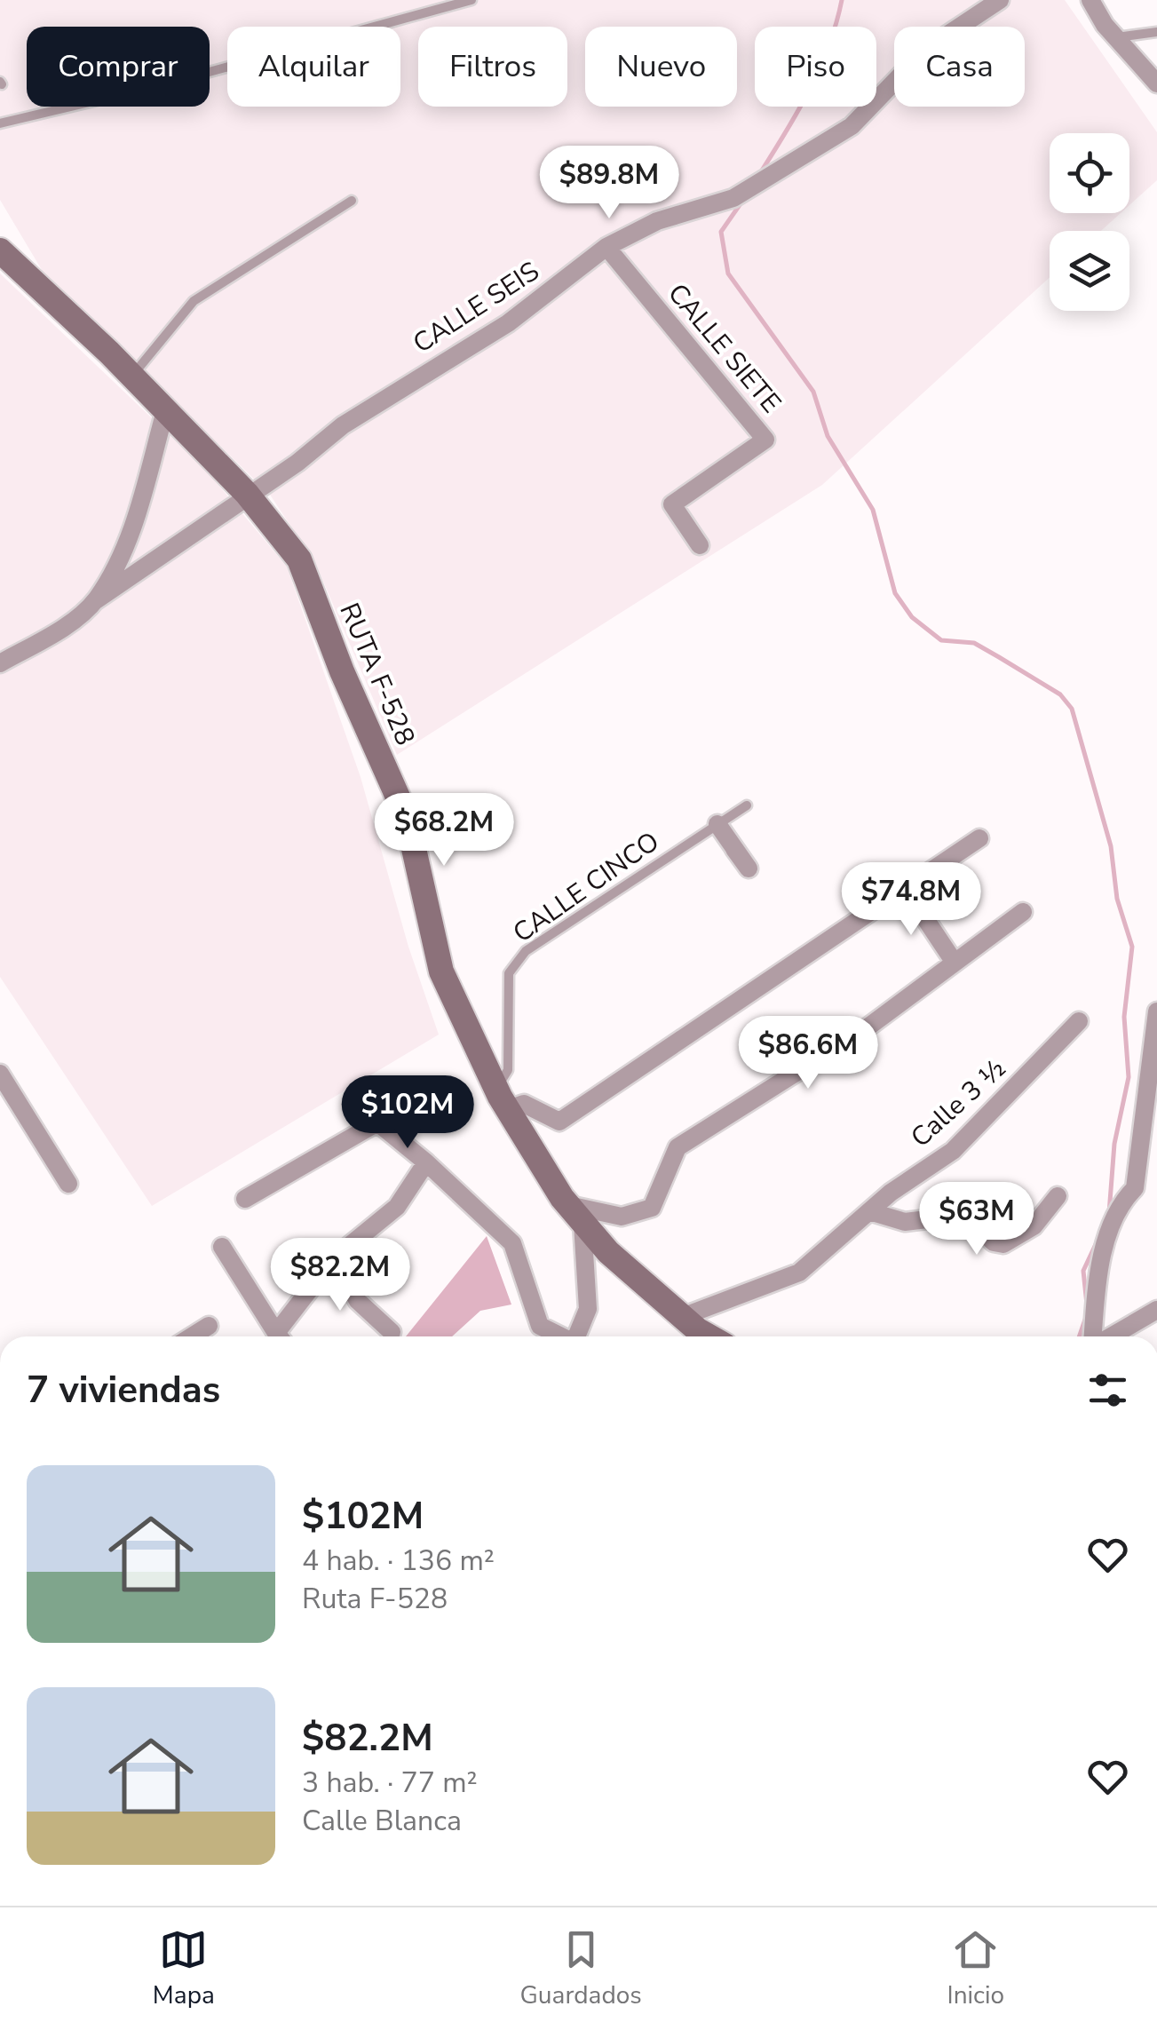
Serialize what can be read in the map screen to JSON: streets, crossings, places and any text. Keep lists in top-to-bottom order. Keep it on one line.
{"streets":{"main road":["RUTA F-528"],"street":["CALLE SEIS","CALLE SIETE","Calle 3 ½"],"lane":["CALLE CINCO"]},"crossings":[["CALLE SEIS","CALLE SIETE"],["CALLE SEIS","RUTA F-528"],["RUTA F-528","CALLE CINCO"],["RUTA F-528","Calle 3 ½"]],"page":{"chip":["Comprar","Alquilar","Filtros","Nuevo","Piso","Casa"],"price":["$89.8M","$68.2M","$74.8M","$86.6M","$102M","$63M","$82.2M"],"heading":"7 viviendas","list":[{"name":"$102M","note":"4 hab. · 136 m² · Ruta F-528"},{"name":"$82.2M","note":"3 hab. · 77 m² · Calle Blanca"}],"tabs":["Mapa","Guardados","Inicio"]}}
